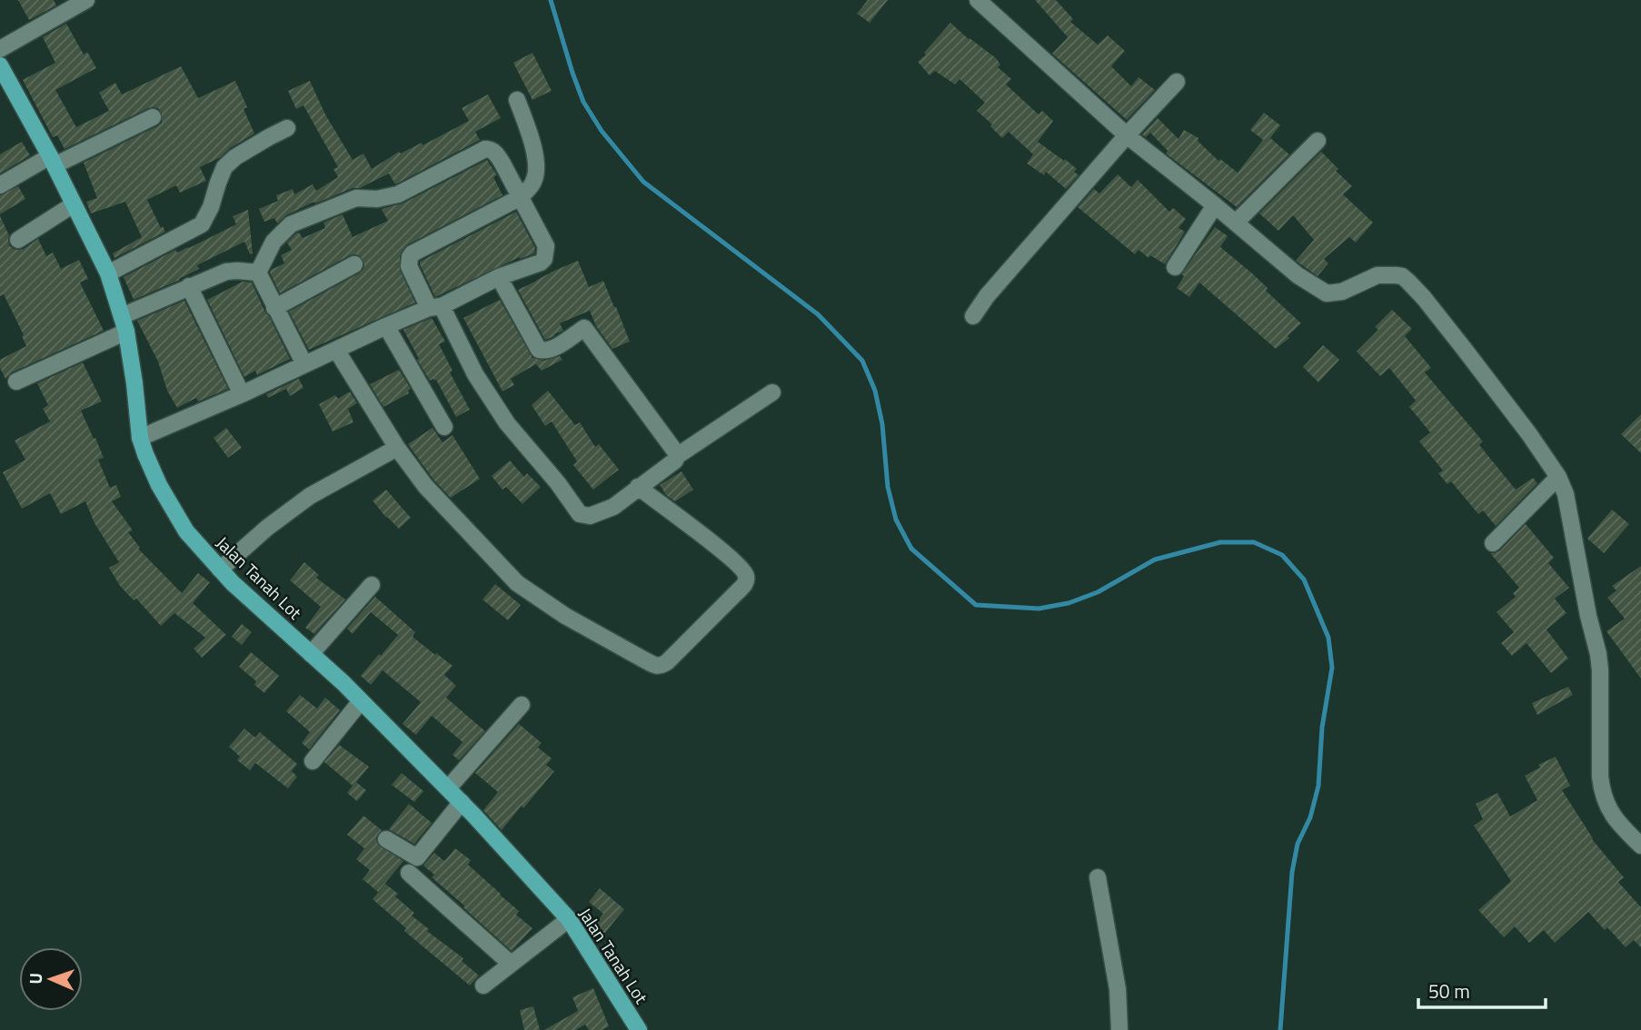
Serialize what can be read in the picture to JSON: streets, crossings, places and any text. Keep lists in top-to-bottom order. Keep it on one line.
{"streets":{"main road":["Jalan Tanah Lot"]},"scale_bar":"50 m","north":"left"}
